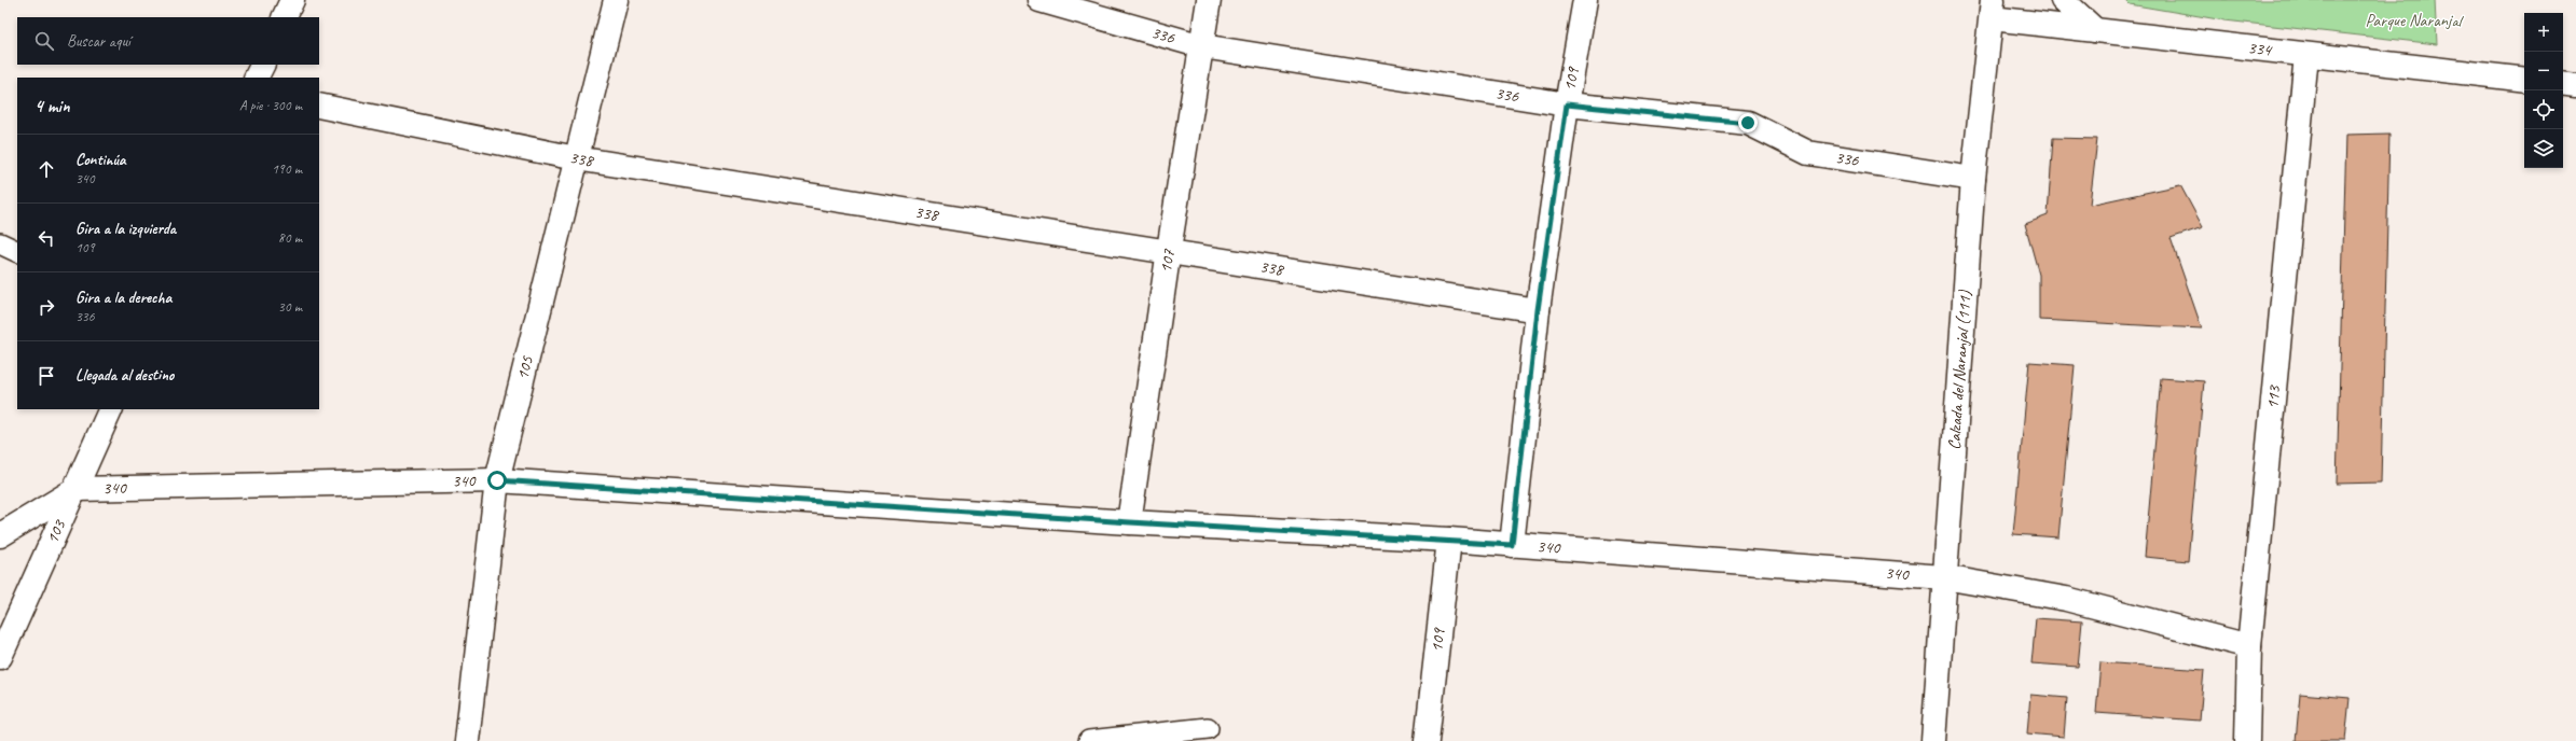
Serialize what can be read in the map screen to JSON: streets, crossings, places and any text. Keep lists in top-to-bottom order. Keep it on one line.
{"streets":{"street":["336","334","109","338","107","105","Calzada del Naranjal (111)","113","340","103"]},"crossings":[["336","109"],["336","107"],["336","Calzada del Naranjal (111)"],["334","Calzada del Naranjal (111)"],["334","113"],["109","338"],["109","340"],["338","107"],["338","105"],["107","340"],["105","340"],["Calzada del Naranjal (111)","340"],["113","340"],["340","103"]],"parks":["Parque Naranjal"],"page":{"map_buttons":["+","−"],"search":"Buscar aquí","heading":["4 min","A pie · 300 m"],"list":[["Continúa","340","190 m"],["Gira a la izquierda","109","80 m"],["Gira a la derecha","336","30 m"],"Llegada al destino"]}}
